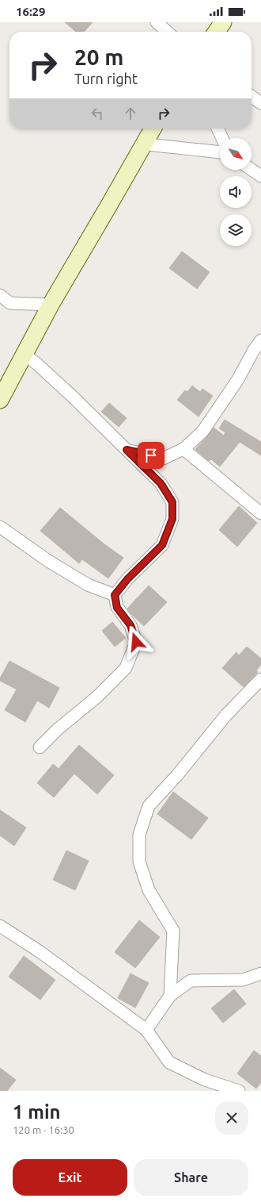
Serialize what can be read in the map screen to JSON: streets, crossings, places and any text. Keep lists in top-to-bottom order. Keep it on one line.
{"north":"bottom right","page":{"status":"16:29","turn":["20 m","Turn right"],"heading":["1 min","120 m · 16:30"],"buttons":["Exit","Share"]}}
